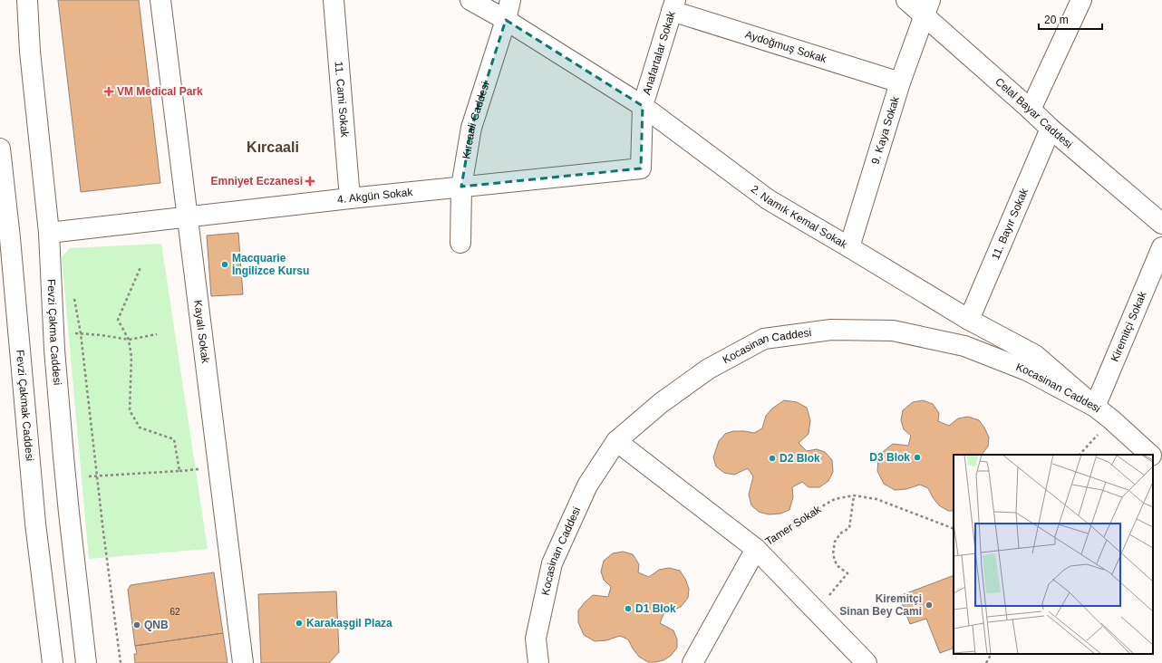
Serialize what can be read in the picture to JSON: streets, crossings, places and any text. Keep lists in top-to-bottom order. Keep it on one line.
{"streets":{"street":["Aydoğmuş Sokak","Anafartalar Sokak","11. Cami Sokak","Celal Bayar Caddesi","Kırcaali Caddesi","9. Kaya Sokak","4. Akgün Sokak","2. Namık Kemal Sokak","11. Bayır Sokak","Kiremitçi Sokak","Fevzi Çakma Caddesi","Kayalı Sokak","Kocasinan Caddesi","Fevzi Çakmak Caddesi","Tamer Sokak"]},"crossings":[["Aydoğmuş Sokak","Anafartalar Sokak"],["Aydoğmuş Sokak","9. Kaya Sokak"],["Anafartalar Sokak","4. Akgün Sokak"],["Anafartalar Sokak","2. Namık Kemal Sokak"],["11. Cami Sokak","4. Akgün Sokak"],["Celal Bayar Caddesi","9. Kaya Sokak"],["Celal Bayar Caddesi","11. Bayır Sokak"],["Kırcaali Caddesi","4. Akgün Sokak"],["Kırcaali Caddesi","2. Namık Kemal Sokak"],["9. Kaya Sokak","2. Namık Kemal Sokak"],["4. Akgün Sokak","2. Namık Kemal Sokak"],["4. Akgün Sokak","Fevzi Çakma Caddesi"],["4. Akgün Sokak","Kayalı Sokak"],["2. Namık Kemal Sokak","11. Bayır Sokak"],["2. Namık Kemal Sokak","Kiremitçi Sokak"],["2. Namık Kemal Sokak","Kocasinan Caddesi"],["Kiremitçi Sokak","Kocasinan Caddesi"]],"districts":["Kırcaali"],"places":{"health":["VM Medical Park","Emniyet Eczanesi"],"other":["Macquarie İngilizce Kursu","D3 Blok","D2 Blok","Kiremitçi Sinan Bey Cami","D1 Blok","Karakaşgil Plaza","QNB"]},"house_numbers":["62"],"scale_bar":"20 m"}
